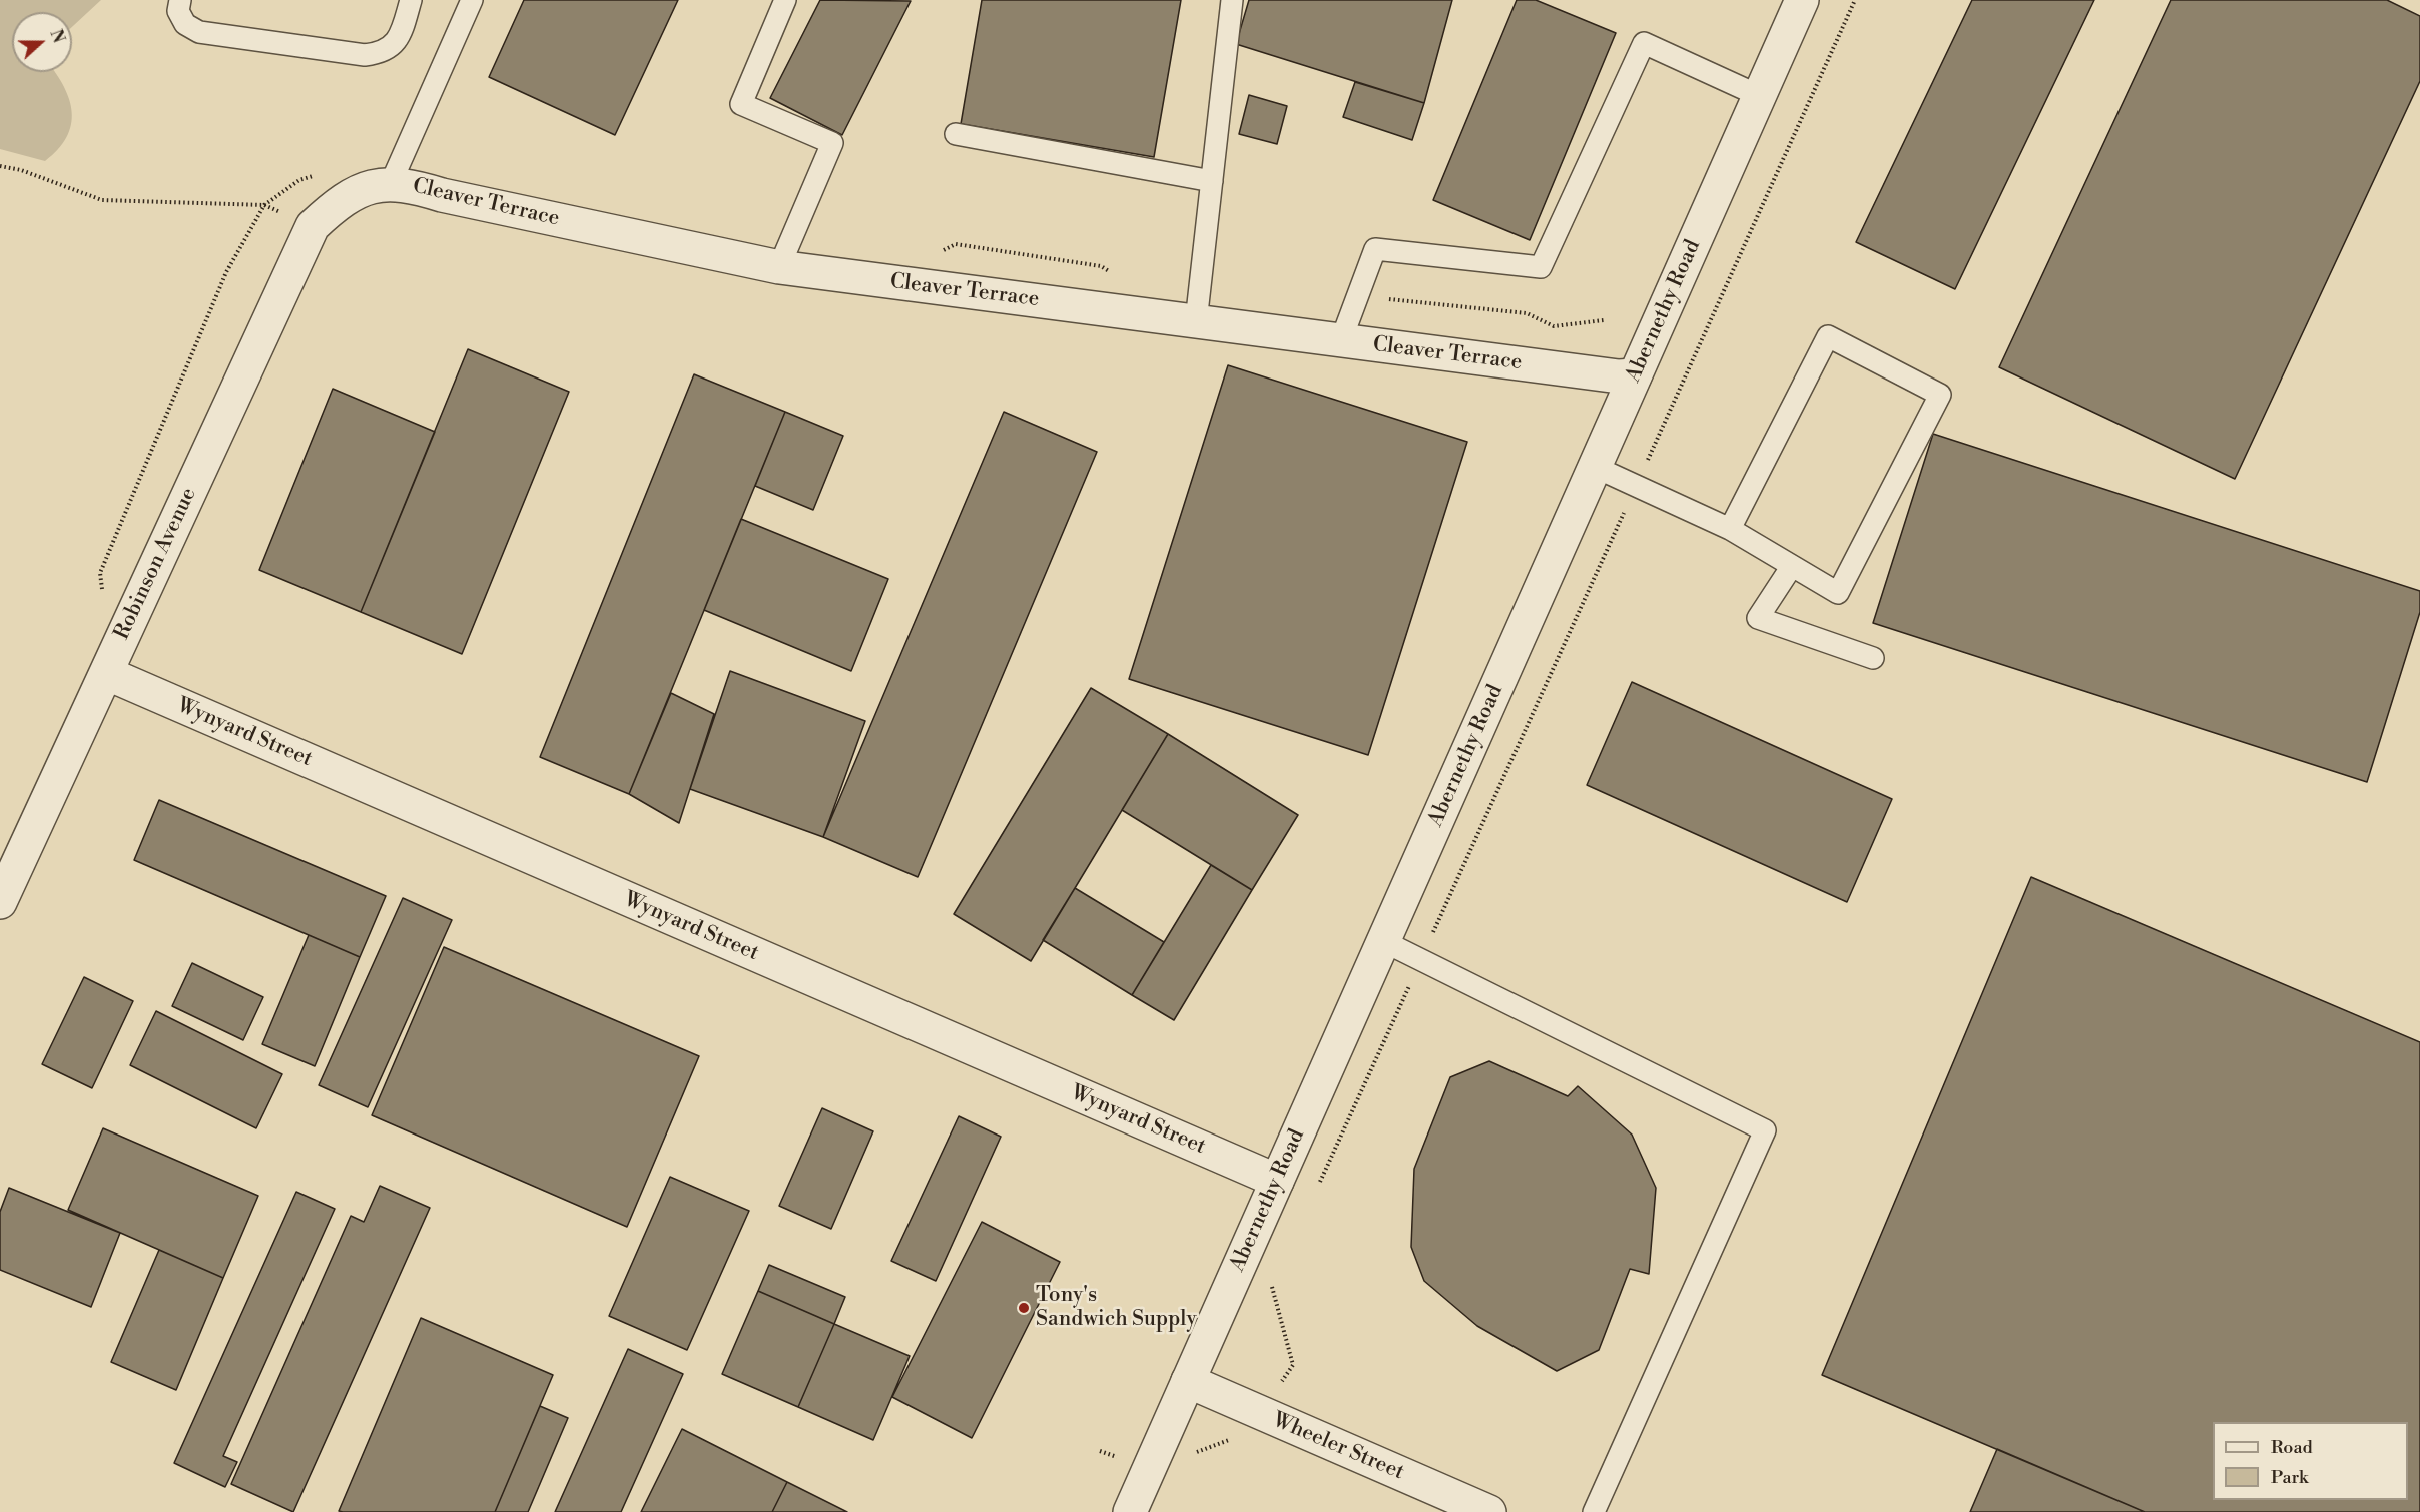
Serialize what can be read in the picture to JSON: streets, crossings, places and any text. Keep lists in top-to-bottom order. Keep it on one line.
{"streets":{"street":["Cleaver Terrace","Abernethy Road","Robinson Avenue","Wynyard Street","Wheeler Street"]},"crossings":[["Cleaver Terrace","Abernethy Road"],["Cleaver Terrace","Robinson Avenue"],["Abernethy Road","Wynyard Street"],["Abernethy Road","Wheeler Street"],["Robinson Avenue","Wynyard Street"]],"places":["Tony's Sandwich Supply"],"legend":["Road","Park"],"north":"right"}
